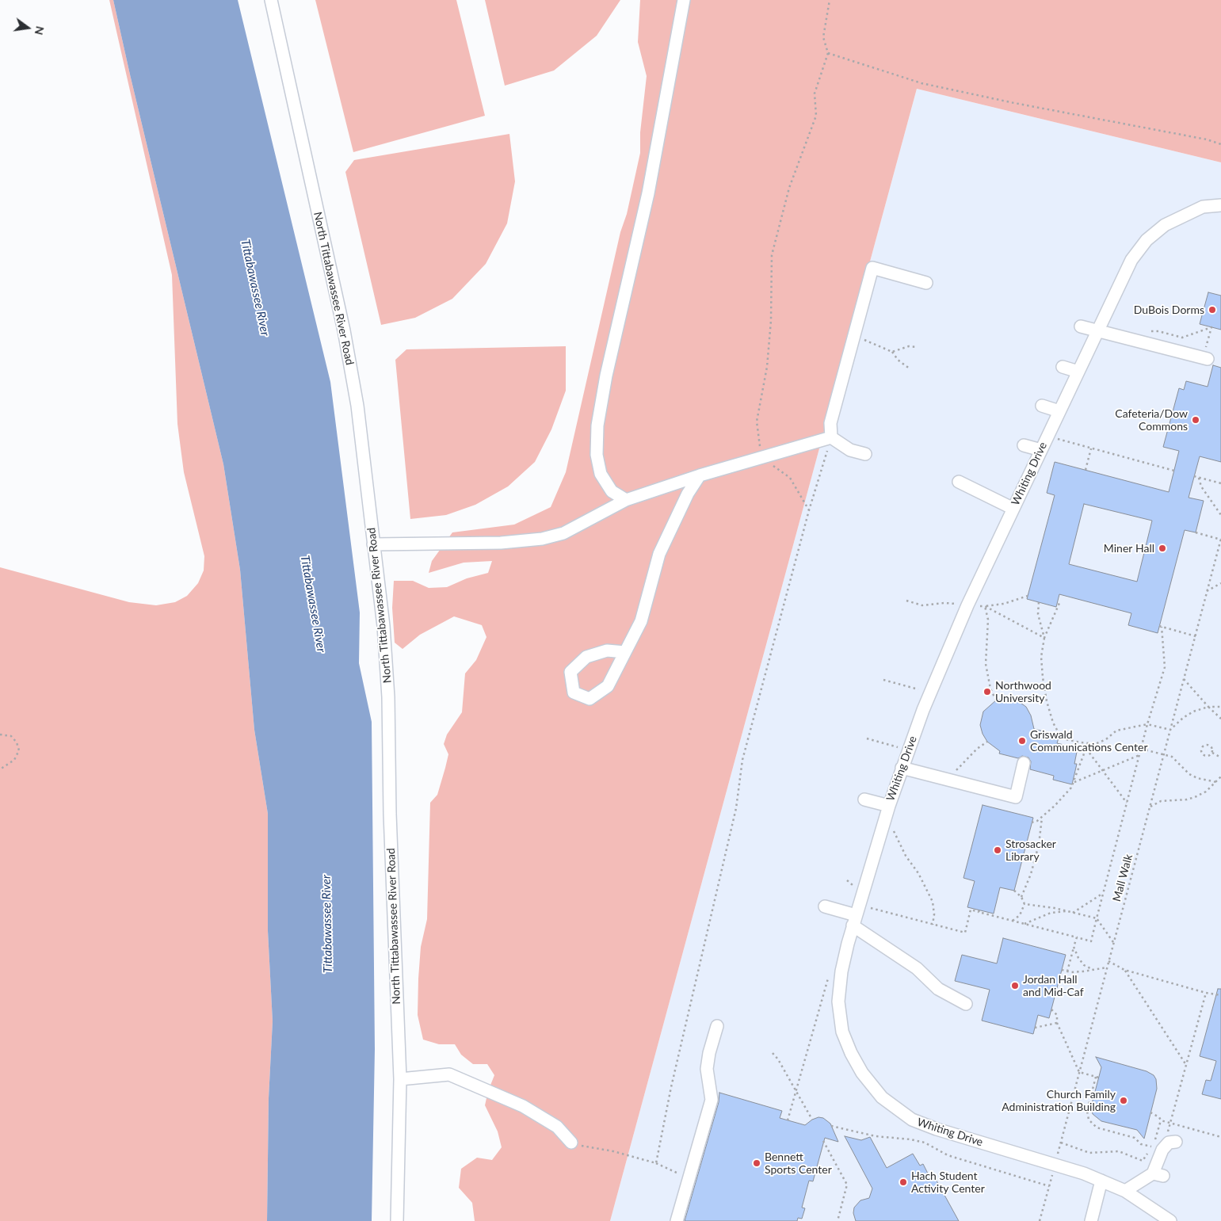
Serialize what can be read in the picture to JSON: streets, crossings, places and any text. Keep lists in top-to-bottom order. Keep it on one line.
{"streets":{"street":["North Tittabawassee River Road","Whiting Drive"],"path":["Mall Walk"]},"crossings":[["Whiting Drive","Mall Walk"]],"water":["Tittabawassee River"],"places":["DuBois Dorms","Cafeteria/Dow Commons","Miner Hall","Northwood University","Griswald Communications Center","Strosacker Library","Jordan Hall and Mid-Caf","Church Family Administration Building","Bennett Sports Center","Hach Student Activity Center"],"north":"right"}
